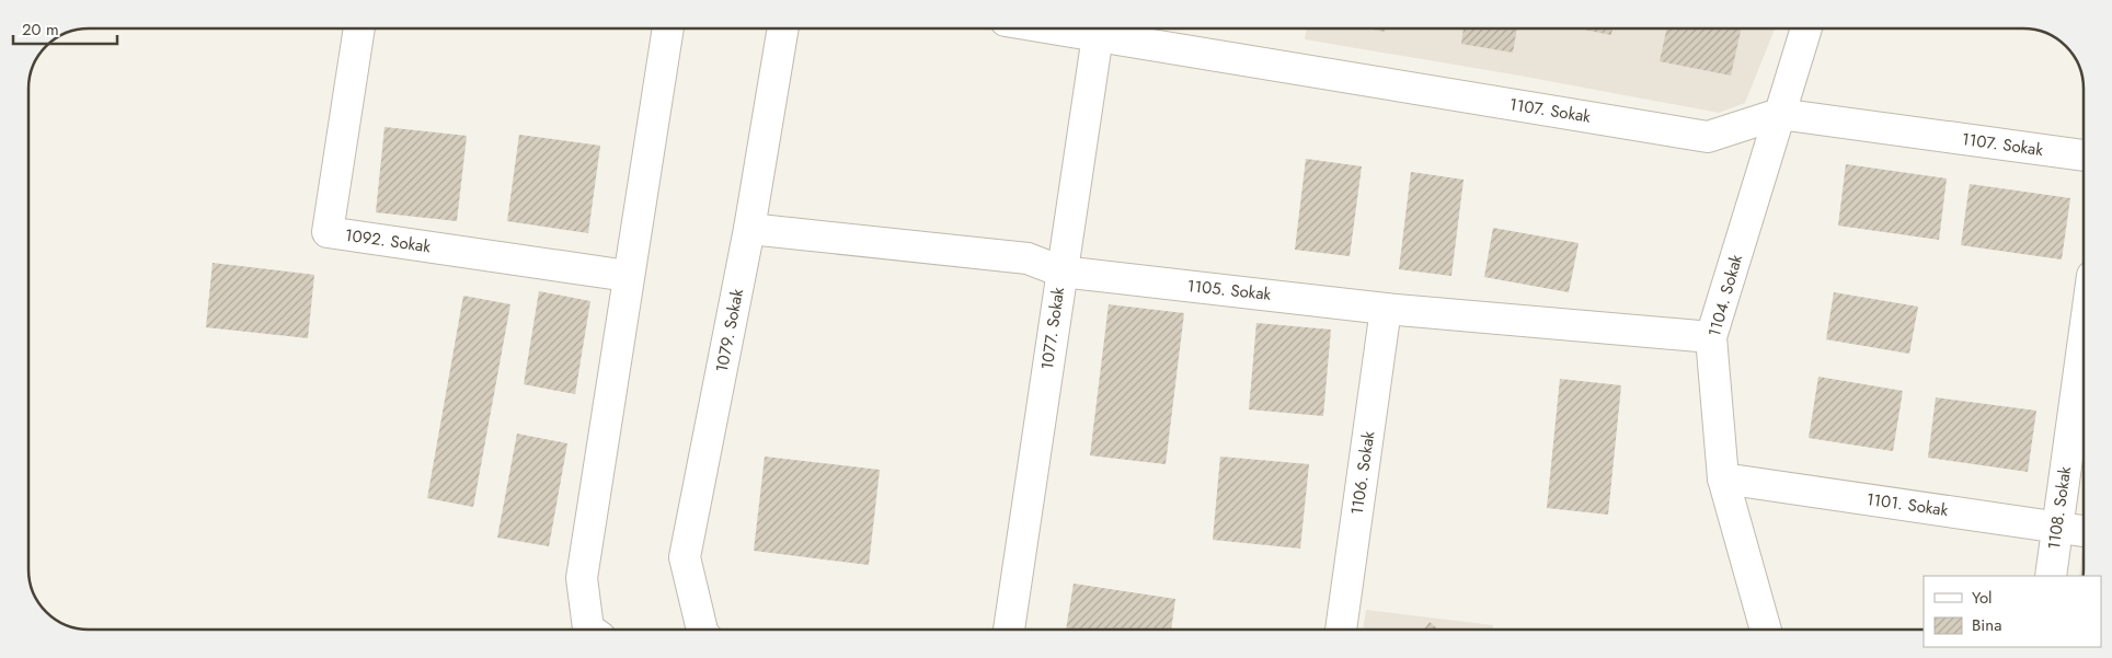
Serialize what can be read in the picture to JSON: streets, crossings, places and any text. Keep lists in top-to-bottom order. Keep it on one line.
{"streets":{"street":["1107. Sokak","1092. Sokak","1105. Sokak","1104. Sokak","1077. Sokak","1079. Sokak","1106. Sokak","1101. Sokak","1108. Sokak"]},"crossings":[["1107. Sokak","1104. Sokak"],["1105. Sokak","1104. Sokak"],["1105. Sokak","1077. Sokak"],["1105. Sokak","1079. Sokak"],["1105. Sokak","1106. Sokak"],["1104. Sokak","1101. Sokak"],["1101. Sokak","1108. Sokak"]],"legend":["Yol","Bina"],"scale_bar":"20 m"}
